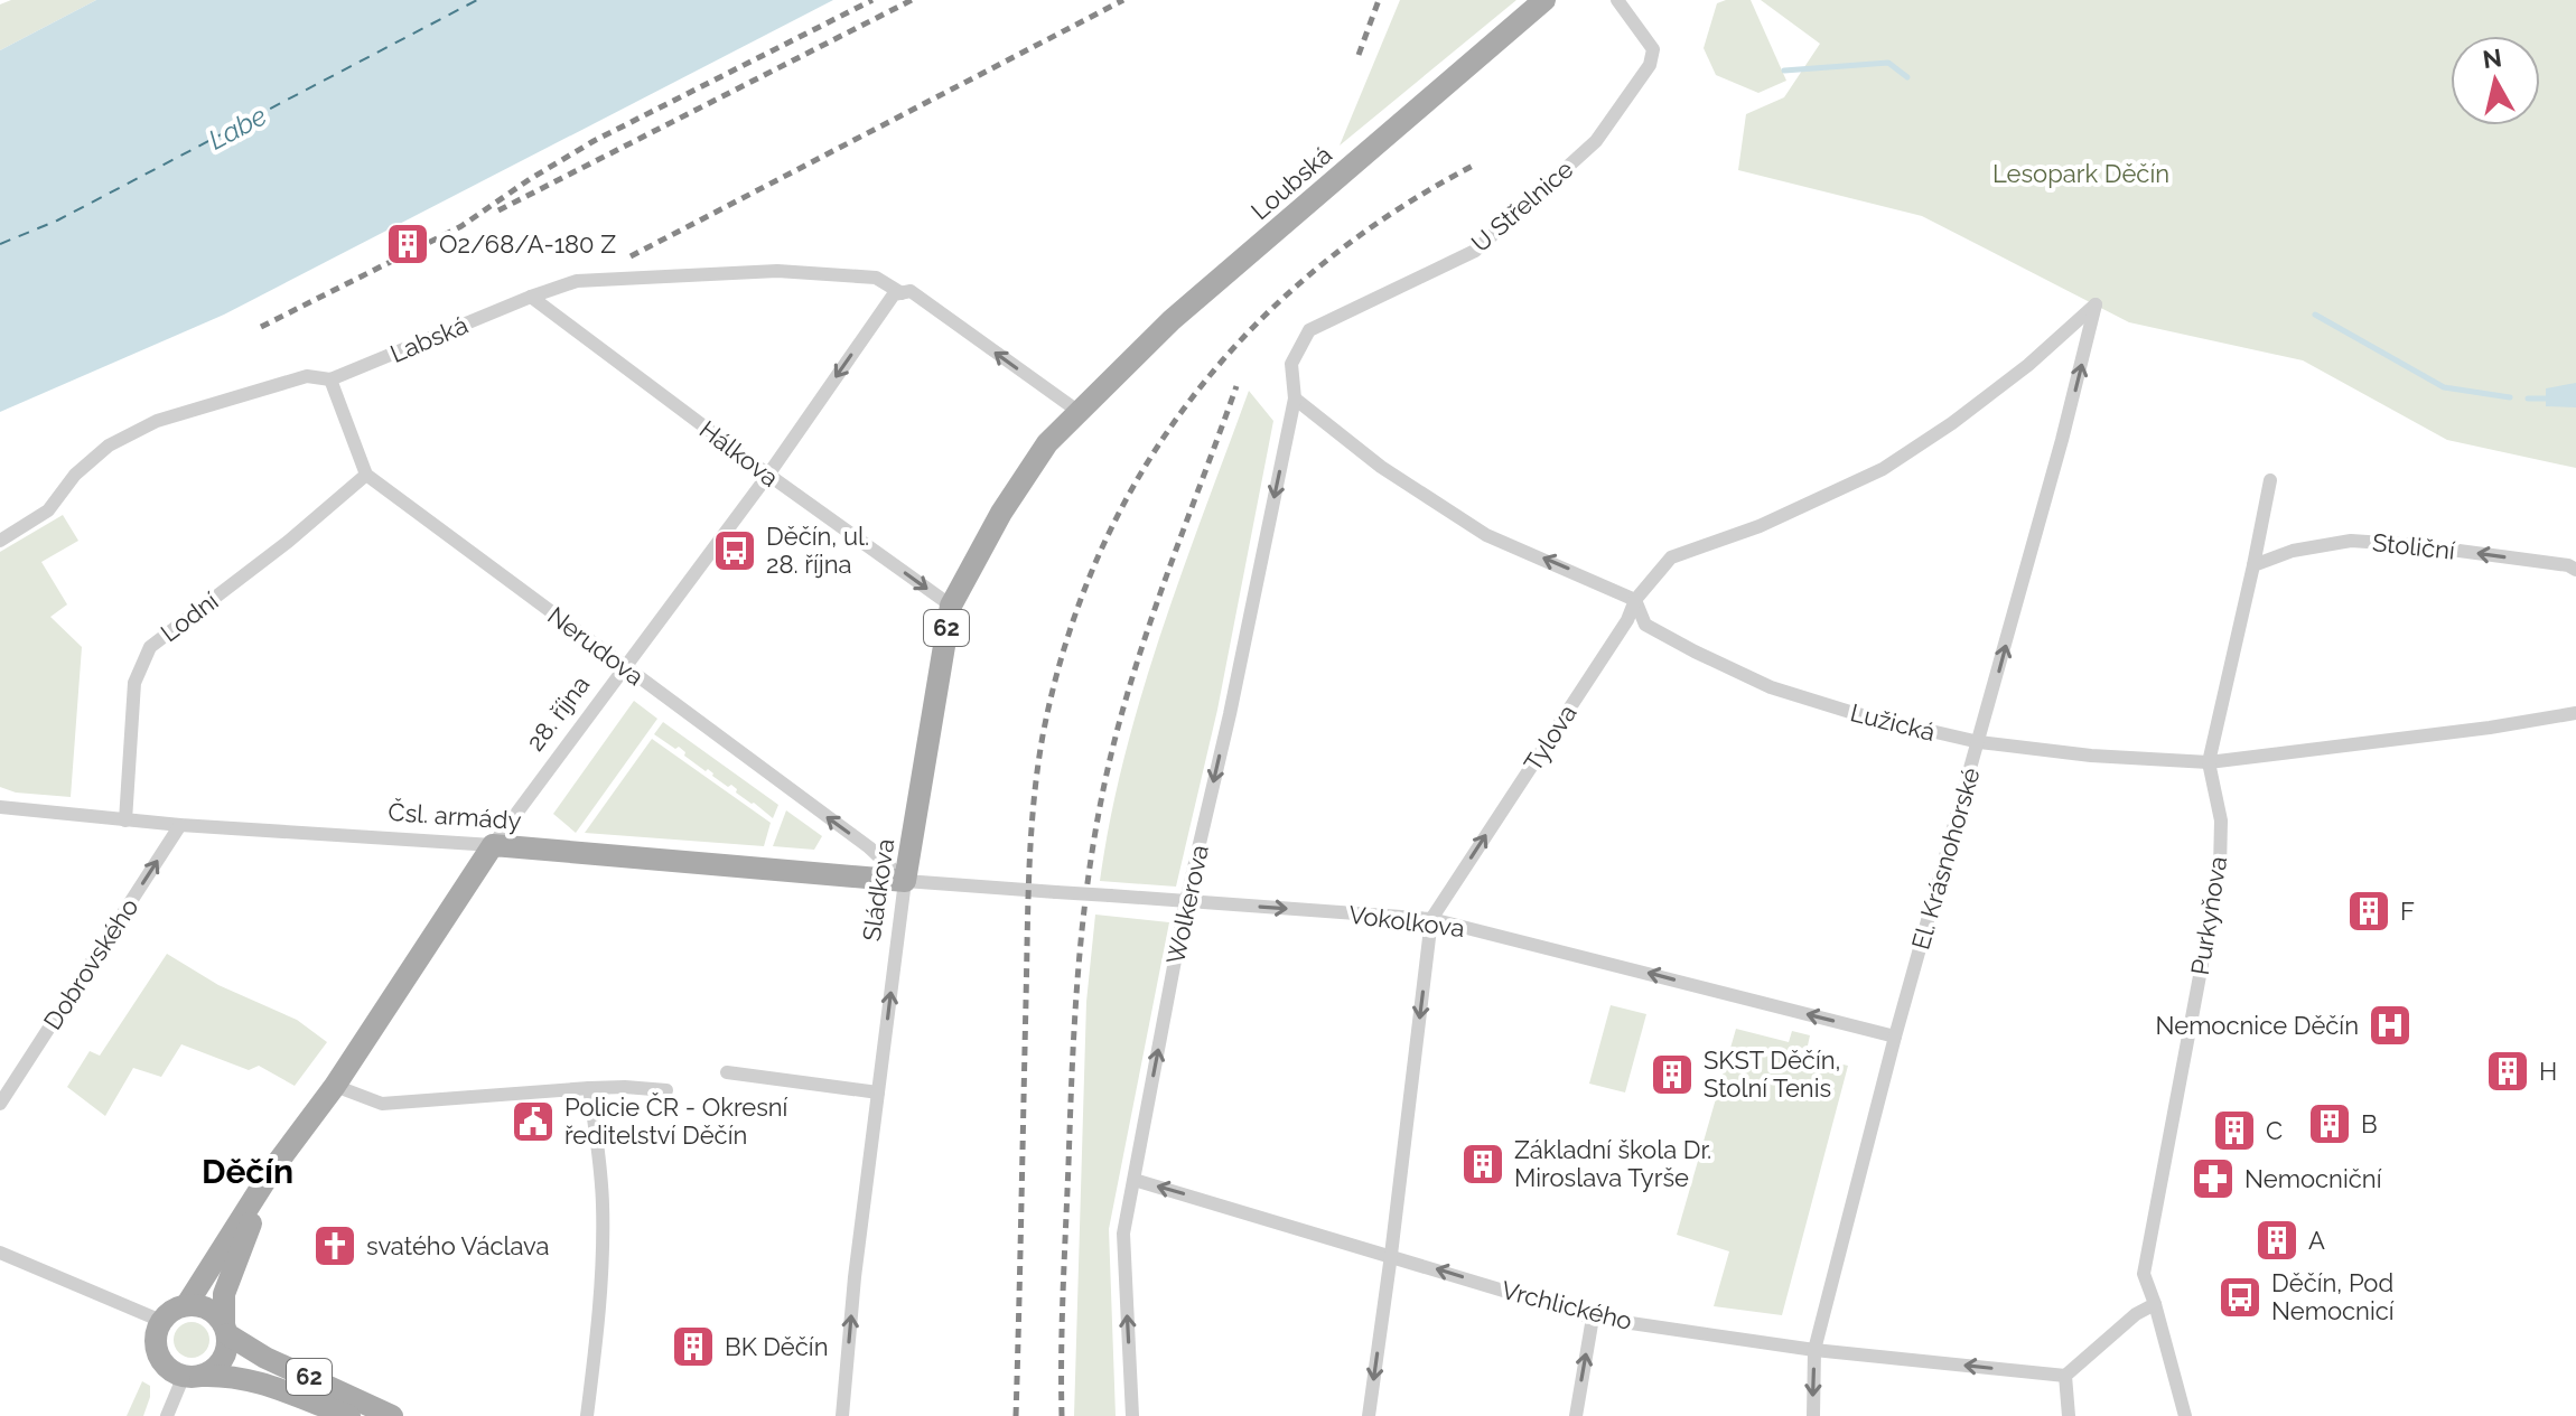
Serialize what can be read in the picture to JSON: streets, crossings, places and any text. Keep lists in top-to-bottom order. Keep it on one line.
{"streets":{"main road":["Loubská","62","28. října","Čsl. armády","Sládkova"],"street":["U Střelnice","Labská","Hálkova","Stoliční","Lodní","Nerudova","Lužická","Tylova","El. Krásnohorské","Wolkerova","Purkyňova","Vokolkova","Dobrovského","Vrchlického"]},"crossings":[["Loubská","Labská"],["Loubská","Sládkova"],["U Střelnice","Lužická"],["U Střelnice","Wolkerova"],["Labská","Hálkova"],["Labská","28. října"],["Labská","Sládkova"],["Hálkova","28. října"],["Hálkova","Sládkova"],["Stoliční","Purkyňova"],["Lodní","Nerudova"],["Lodní","Čsl. armády"],["62","28. října"],["Nerudova","28. října"],["Nerudova","Čsl. armády"],["Nerudova","Sládkova"],["Nerudova","Vokolkova"],["28. října","Čsl. armády"],["Lužická","Tylova"],["Lužická","El. Krásnohorské"],["Lužická","Wolkerova"],["Lužická","Purkyňova"],["Tylova","El. Krásnohorské"],["Tylova","Vokolkova"],["Tylova","Vrchlického"],["Čsl. armády","Sládkova"],["Čsl. armády","Vokolkova"],["Čsl. armády","Dobrovského"],["El. Krásnohorské","Vokolkova"],["El. Krásnohorské","Vrchlického"],["Sládkova","Vokolkova"],["Wolkerova","Vokolkova"],["Wolkerova","Vrchlického"]],"one_way":["Hálkova","Stoliční","Nerudova","Sládkova","Dobrovského","Vrchlického"],"districts":["Děčín"],"water":["Labe"],"parks":["Lesopark Děčín"],"places":{"building":["O2/68/A-180 Z","F","H","SKST Děčín, Stolní Tenis","B","C","Základní škola Dr. Miroslava Tyrše","A","BK Děčín"],"bus stop":["Děčín, ul. 28. října","Děčín, Pod Nemocnicí"],"hospital":["Nemocnice Děčín"],"public building":["Policie ČR - Okresní ředitelství Děčín"],"pharmacy":["Nemocniční"],"church":["svatého Václava"]},"north":"top"}
